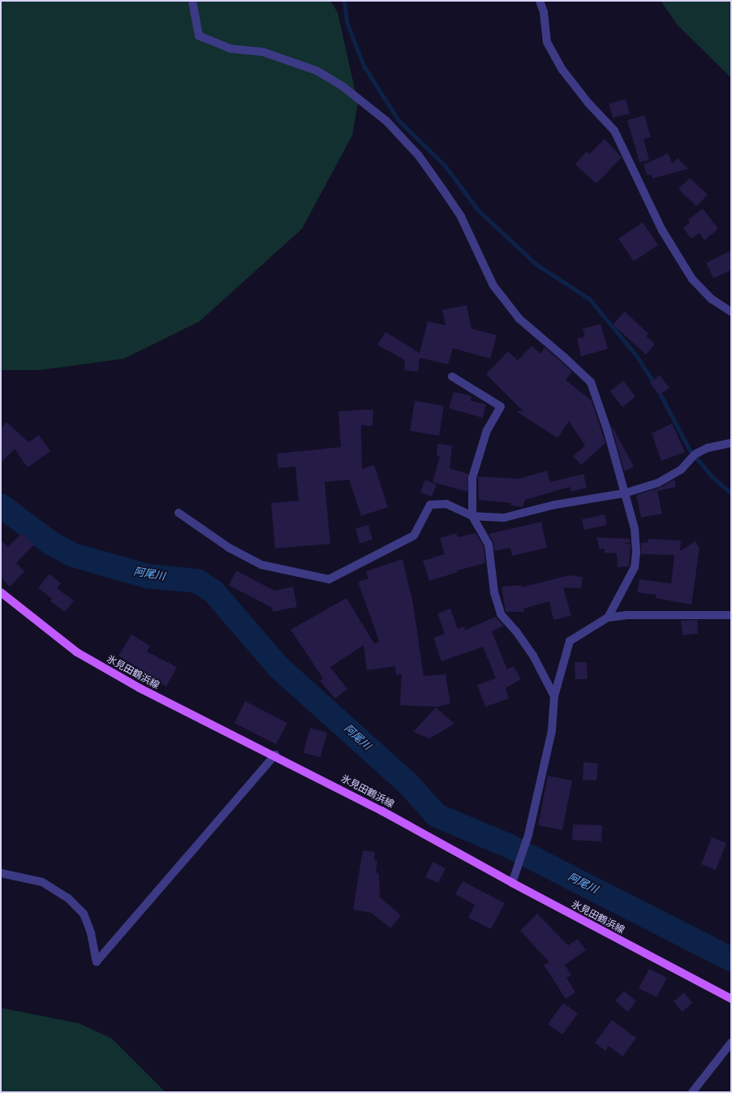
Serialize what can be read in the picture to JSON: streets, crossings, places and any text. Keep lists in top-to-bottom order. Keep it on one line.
{"streets":{"main road":["氷見田鶴浜線"]},"water":["阿尾川"]}
